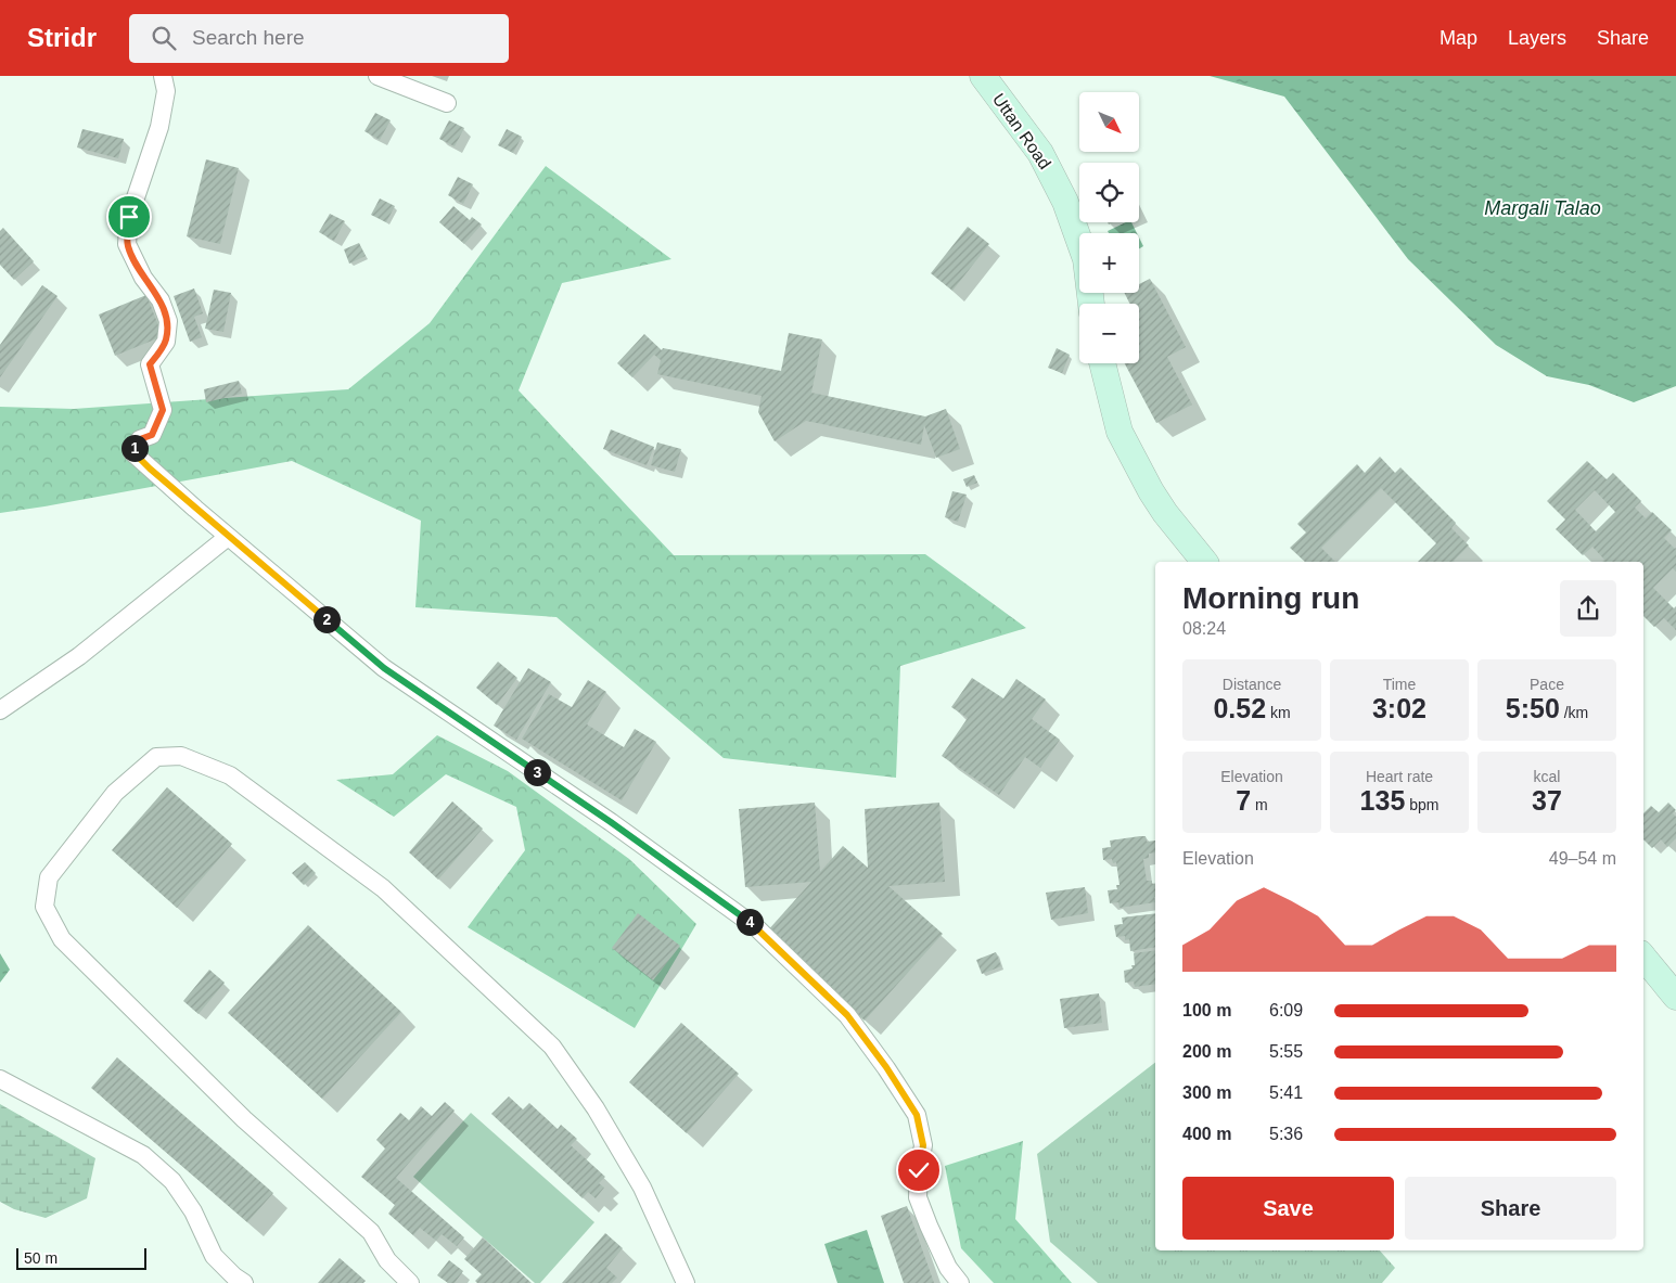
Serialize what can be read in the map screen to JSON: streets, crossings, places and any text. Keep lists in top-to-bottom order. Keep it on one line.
{"streets":{"main road":["Uttan Road"]},"water":["Margali Talao"],"scale_bar":"50 m","north":"bottom right","page":{"header":"Stridr","search":"Search here","nav":["Map","Layers","Share"],"map_buttons":["+","−"],"pins":["1","2","3","4"],"heading":["Morning run","08:24"],"stats":[["Distance","0.52 km"],["Time","3:02"],["Pace","5:50 /km"],["Elevation","7 m"],["Heart rate","135 bpm"],["kcal","37"]],"chart":["Elevation","49–54 m"],"list":[{"name":"100 m","note":"6:09"},{"name":"200 m","note":"5:55"},{"name":"300 m","note":"5:41"},{"name":"400 m","note":"5:36"}],"buttons":["Save","Share"],"scale":"50 m"}}
